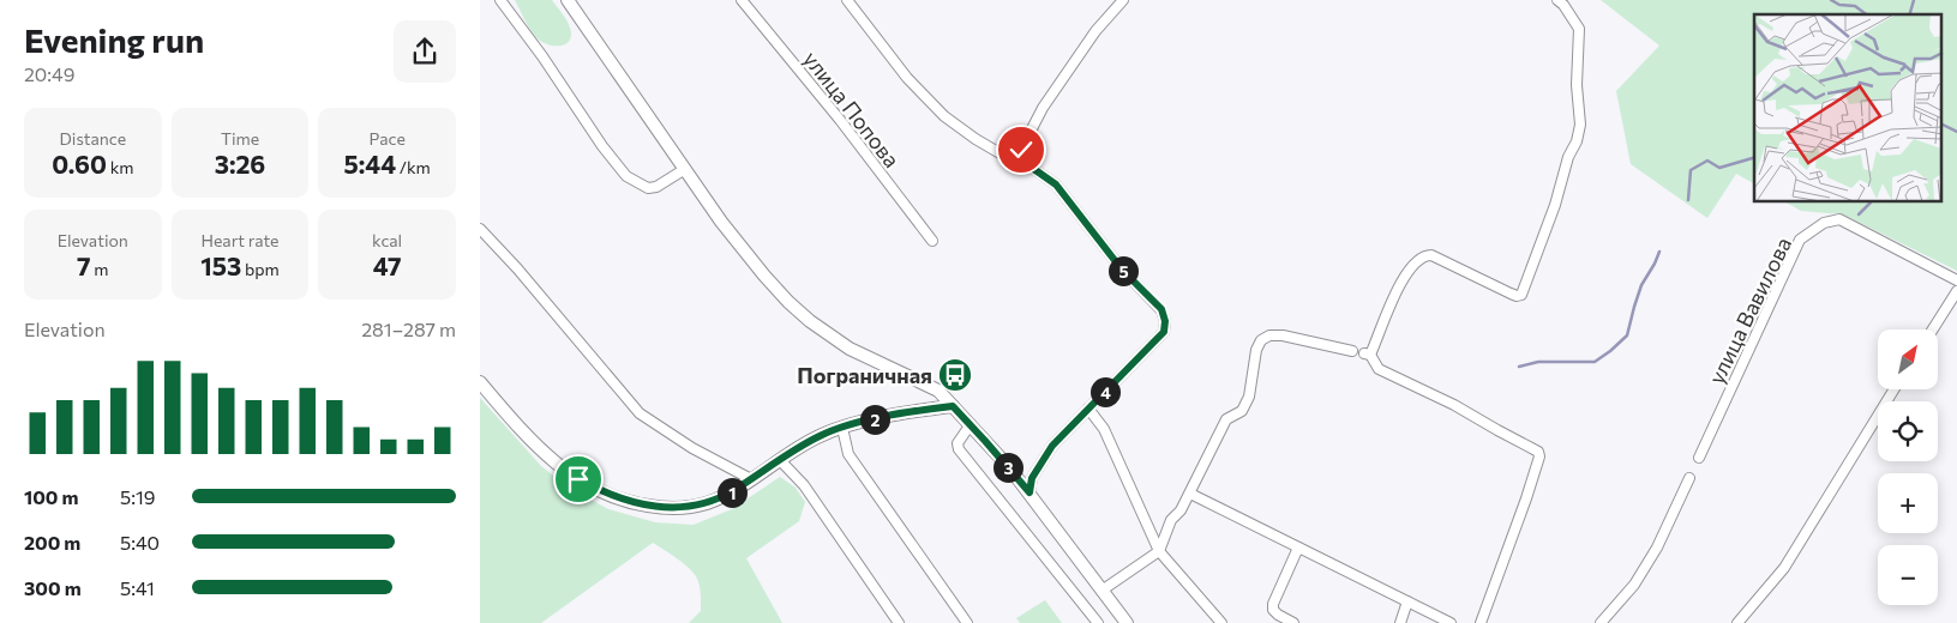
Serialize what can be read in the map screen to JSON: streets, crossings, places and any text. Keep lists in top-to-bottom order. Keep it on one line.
{"streets":{"street":["улица Попова","улица Вавилова"]},"places":{"bus stop":["Пограничная"]},"north":"top right","page":{"heading":["Evening run","20:49"],"stats":[["Distance","0.60 km"],["Time","3:26"],["Pace","5:44 /km"],["Elevation","7 m"],["Heart rate","153 bpm"],["kcal","47"]],"pins":["5","4","2","3","1"],"chart":["Elevation","281–287 m"],"map_buttons":["+","−"],"list":[{"name":"100 m","note":"5:19"},{"name":"200 m","note":"5:40"},{"name":"300 m","note":"5:41"}]}}
